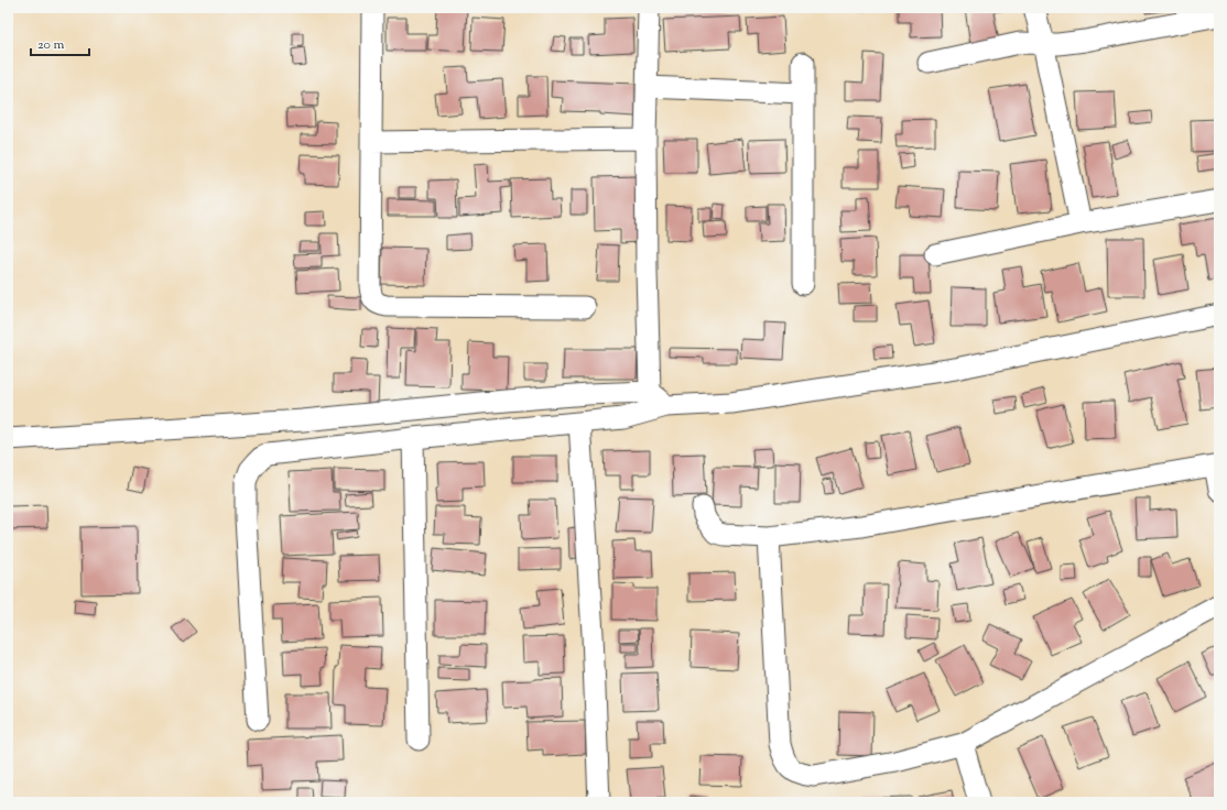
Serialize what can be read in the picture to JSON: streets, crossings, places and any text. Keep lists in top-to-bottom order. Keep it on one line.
{"scale_bar":"20 m"}
